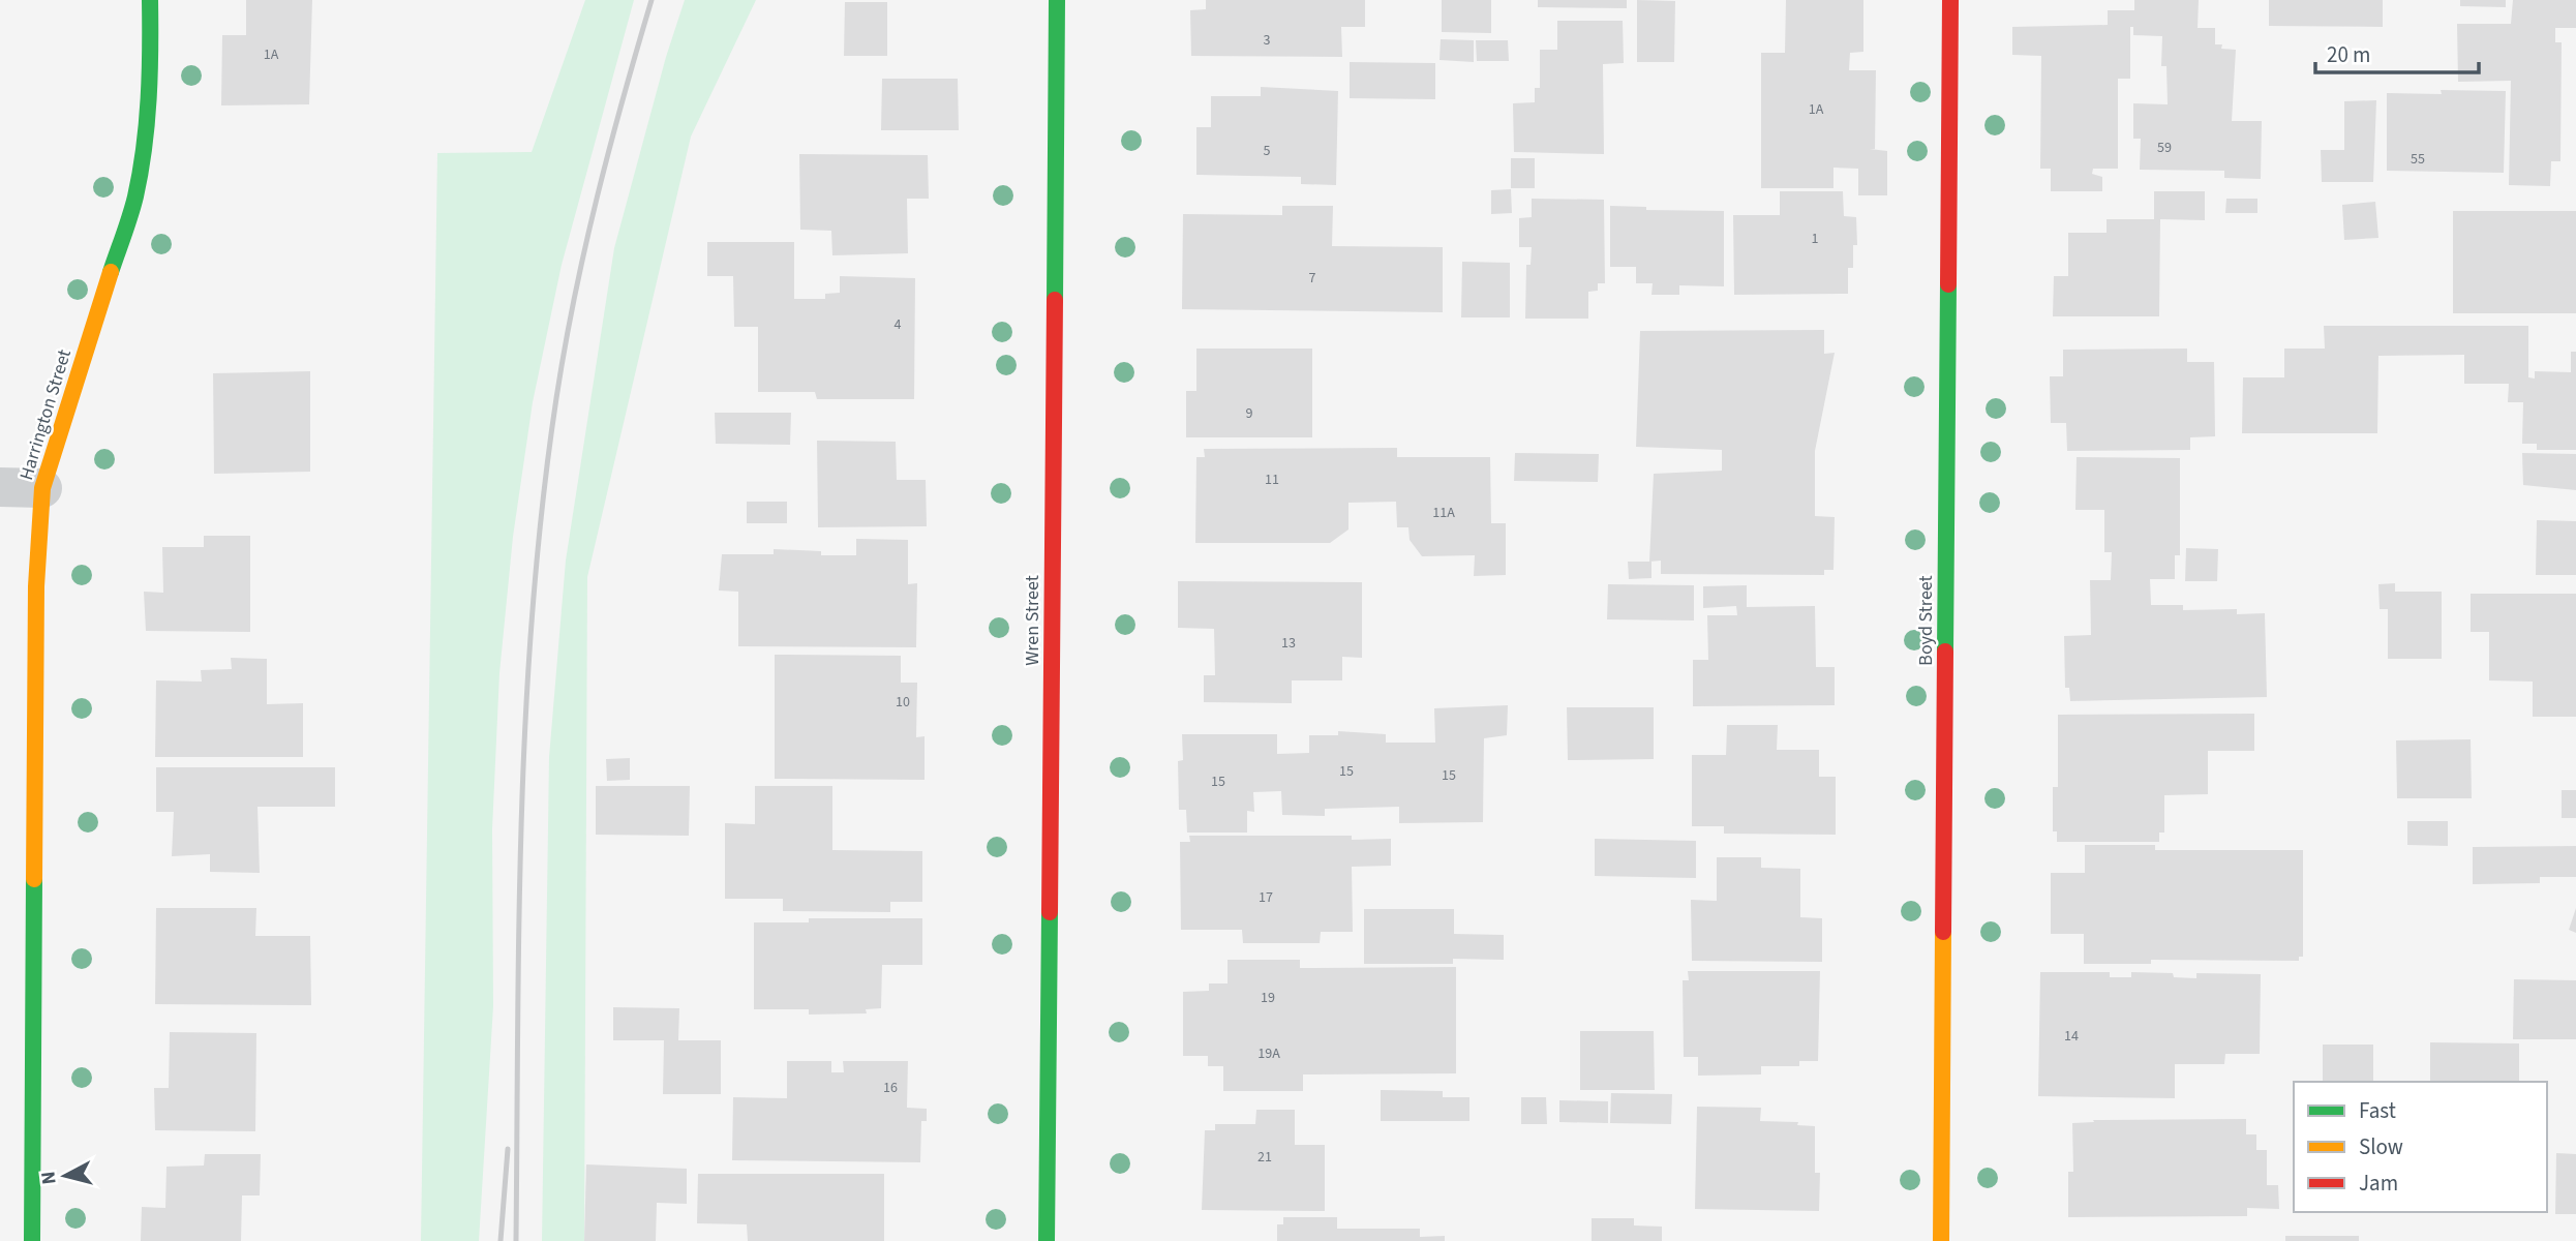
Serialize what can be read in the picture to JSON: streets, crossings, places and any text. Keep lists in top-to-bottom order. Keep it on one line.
{"streets":{"street":["Harrington Street","Wren Street","Boyd Street"]},"house_numbers":["3","1A","1A","59","5","55","1","7","4","9","11","11A","13","10","15","15","15","17","19","14","19A","16","21"],"legend":["Fast","Slow","Jam"],"scale_bar":"20 m","north":"left"}
